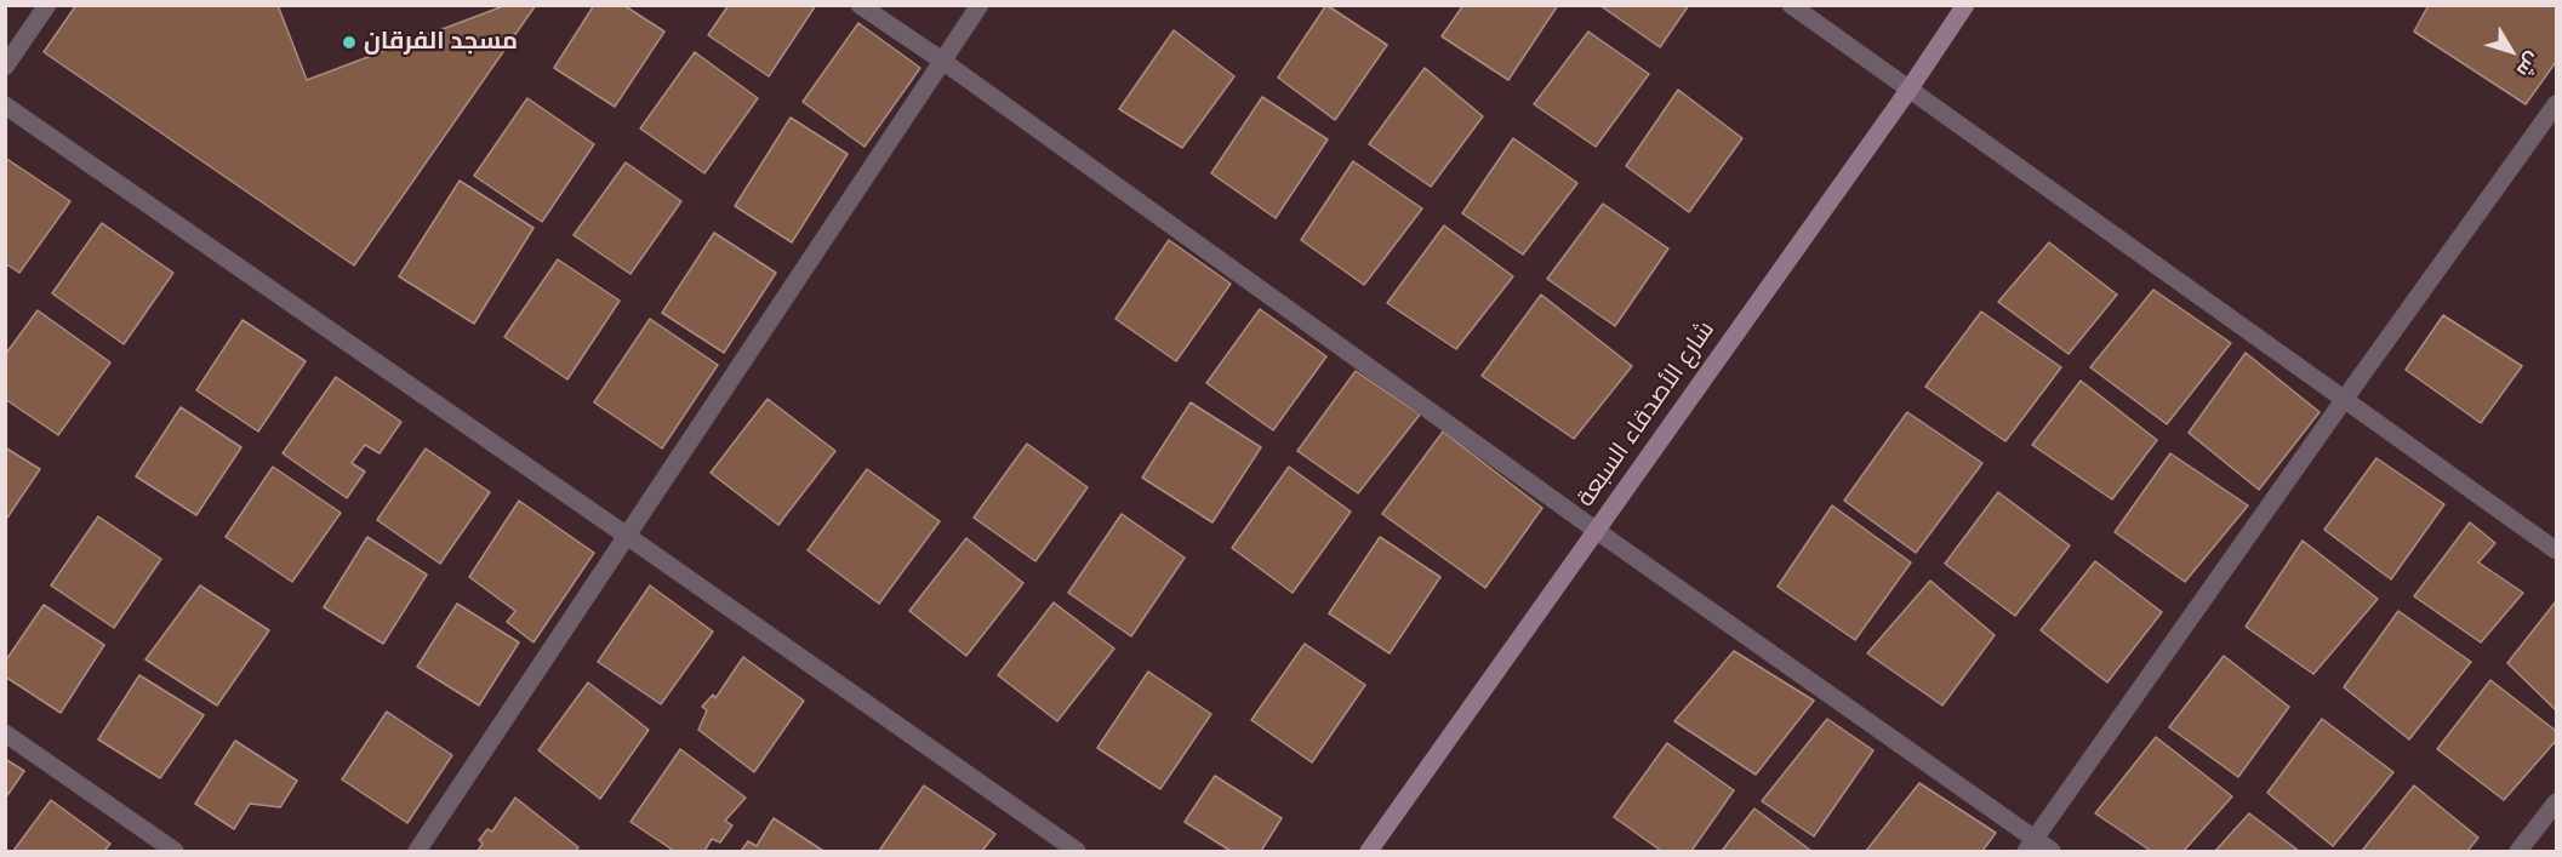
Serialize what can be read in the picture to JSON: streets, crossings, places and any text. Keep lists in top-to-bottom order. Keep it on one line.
{"streets":{"street":["شارع الأصدقاء السبعة"]},"places":["مسجد الفرقان"],"north":"bottom right"}
